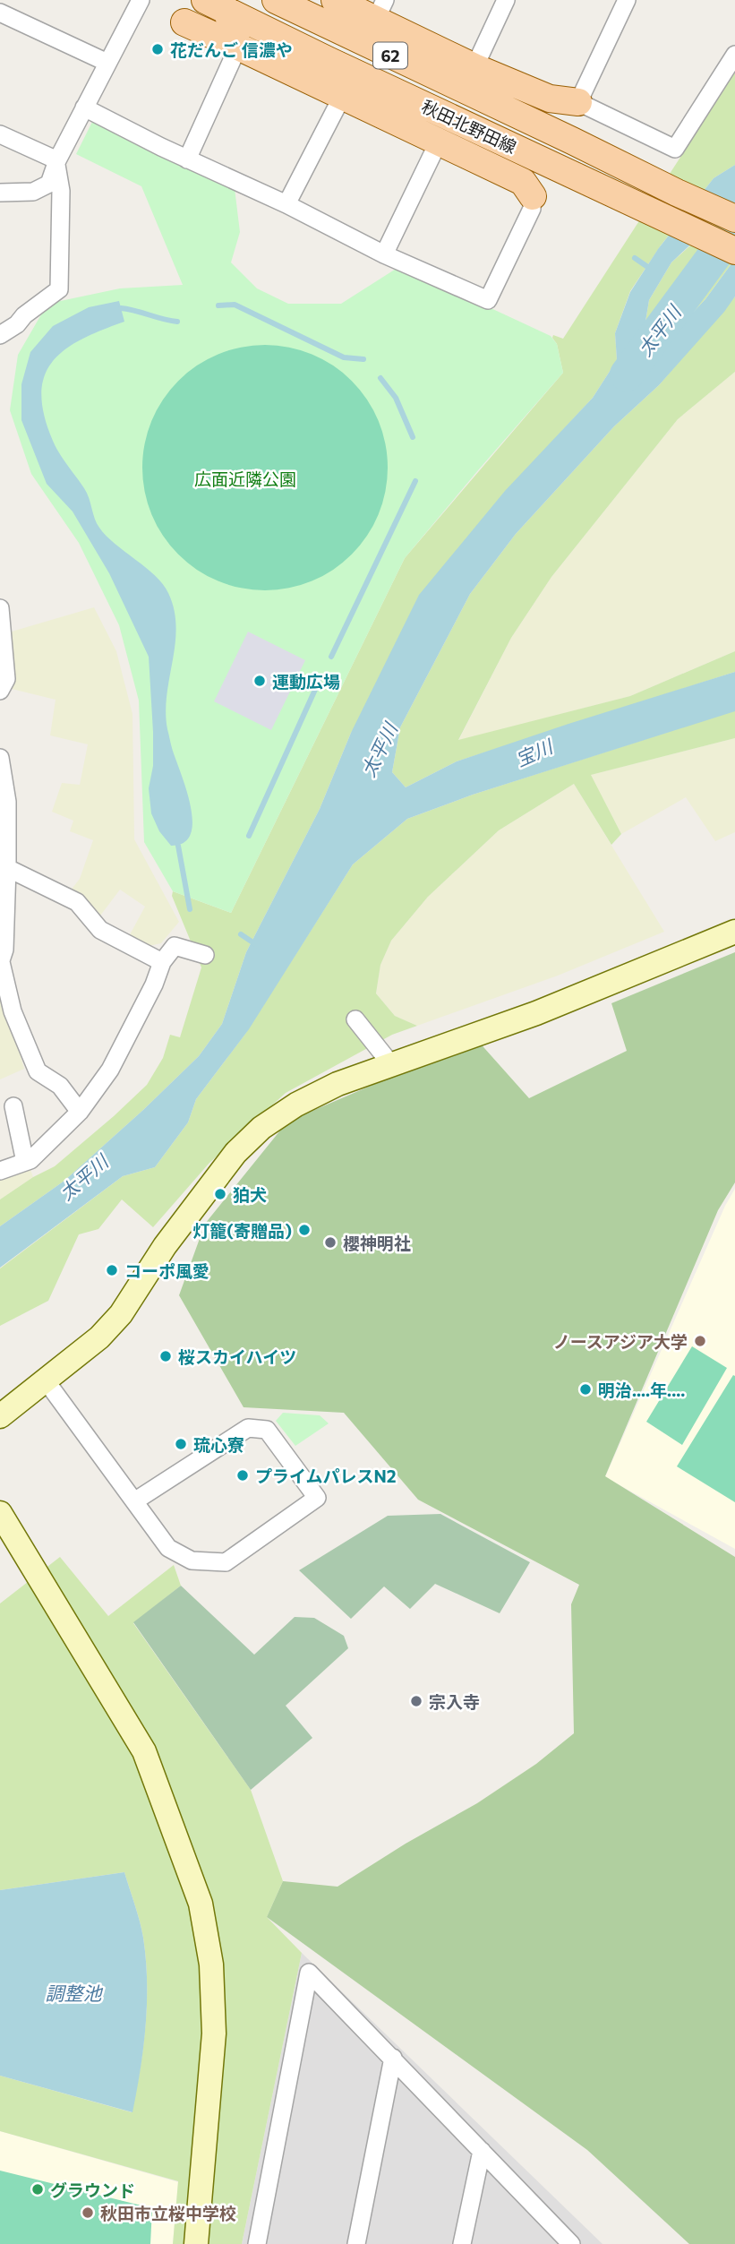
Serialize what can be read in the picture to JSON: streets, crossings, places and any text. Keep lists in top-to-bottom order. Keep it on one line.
{"streets":{"main road":["62","秋田北野田線"]},"water":["太平川","宝川","調整池"],"parks":["広面近隣公園"],"places":["花だんご 信濃や","運動広場","狛犬","灯籠(寄贈品)","櫻神明社","コーポ風愛","ノースアジア大学","桜スカイハイツ","明治....年....","琉心寮","プライムパレスN2","宗入寺","グラウンド","秋田市立桜中学校"]}
